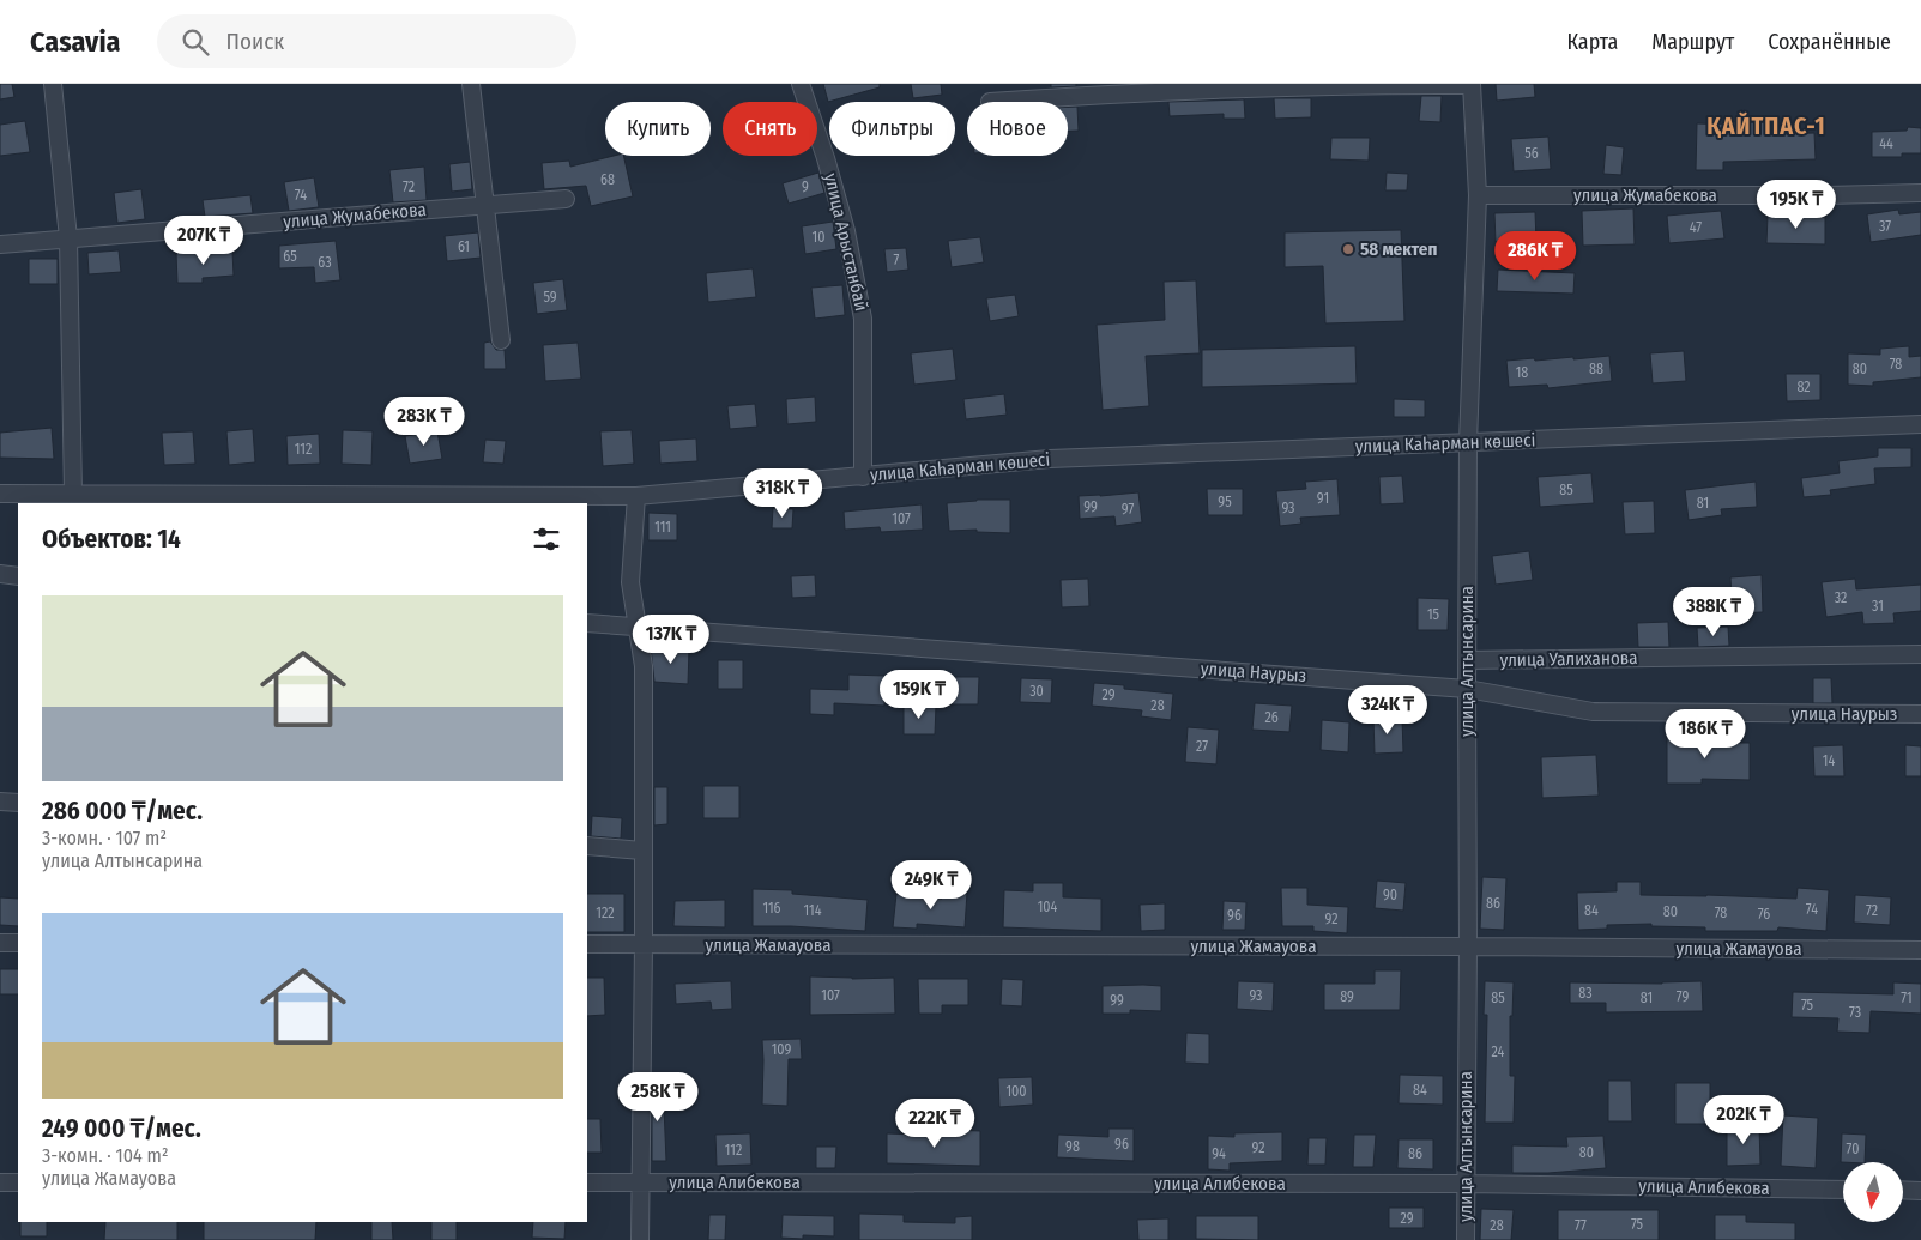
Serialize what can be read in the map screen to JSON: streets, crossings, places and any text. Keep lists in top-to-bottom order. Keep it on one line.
{"streets":{"street":["улица Жумабекова","улица Арыстанбай","улица Каһарман көшесі","улица Уалиханова","улица Алтынсарина","улица Наурыз","улица Жамауова","улица Алибекова"]},"crossings":[["улица Жумабекова","улица Алтынсарина"],["улица Арыстанбай","улица Каһарман көшесі"],["улица Каһарман көшесі","улица Алтынсарина"],["улица Уалиханова","улица Алтынсарина"],["улица Алтынсарина","улица Наурыз"],["улица Алтынсарина","улица Жамауова"],["улица Алтынсарина","улица Алибекова"]],"districts":["ҚАЙТПАС-1"],"places":["58 мектеп"],"house_numbers":["44","56","68","72","9","74","37","47","10","61","65","7","63","59","78","88","80","18","82","112","85","91","95","81","99","93","97","107","111","32","31","15","30","29","28","26","27","14","90","86","104","116","74","114","84","72","80","122","78","76","96","92","83","107","93","89","79","85","81","71","99","75","73","109","24","84","100","96","98","92","70","112","80","94","86","29","75","28","77"],"north":"bottom","page":{"header":"Casavia","search":"Поиск","nav":["Карта","Маршрут","Сохранённые"],"chip":["Купить","Снять","Фильтры","Новое"],"price":["195K ₸","207K ₸","286K ₸","283K ₸","318K ₸","388K ₸","137K ₸","159K ₸","324K ₸","186K ₸","249K ₸","258K ₸","202K ₸","222K ₸"],"heading":"Объектов: 14","list":[{"name":"286 000 ₸/мес.","note":"3-комн. · 107 m² · улица Алтынсарина"},{"name":"249 000 ₸/мес.","note":"3-комн. · 104 m² · улица Жамауова"}]}}
